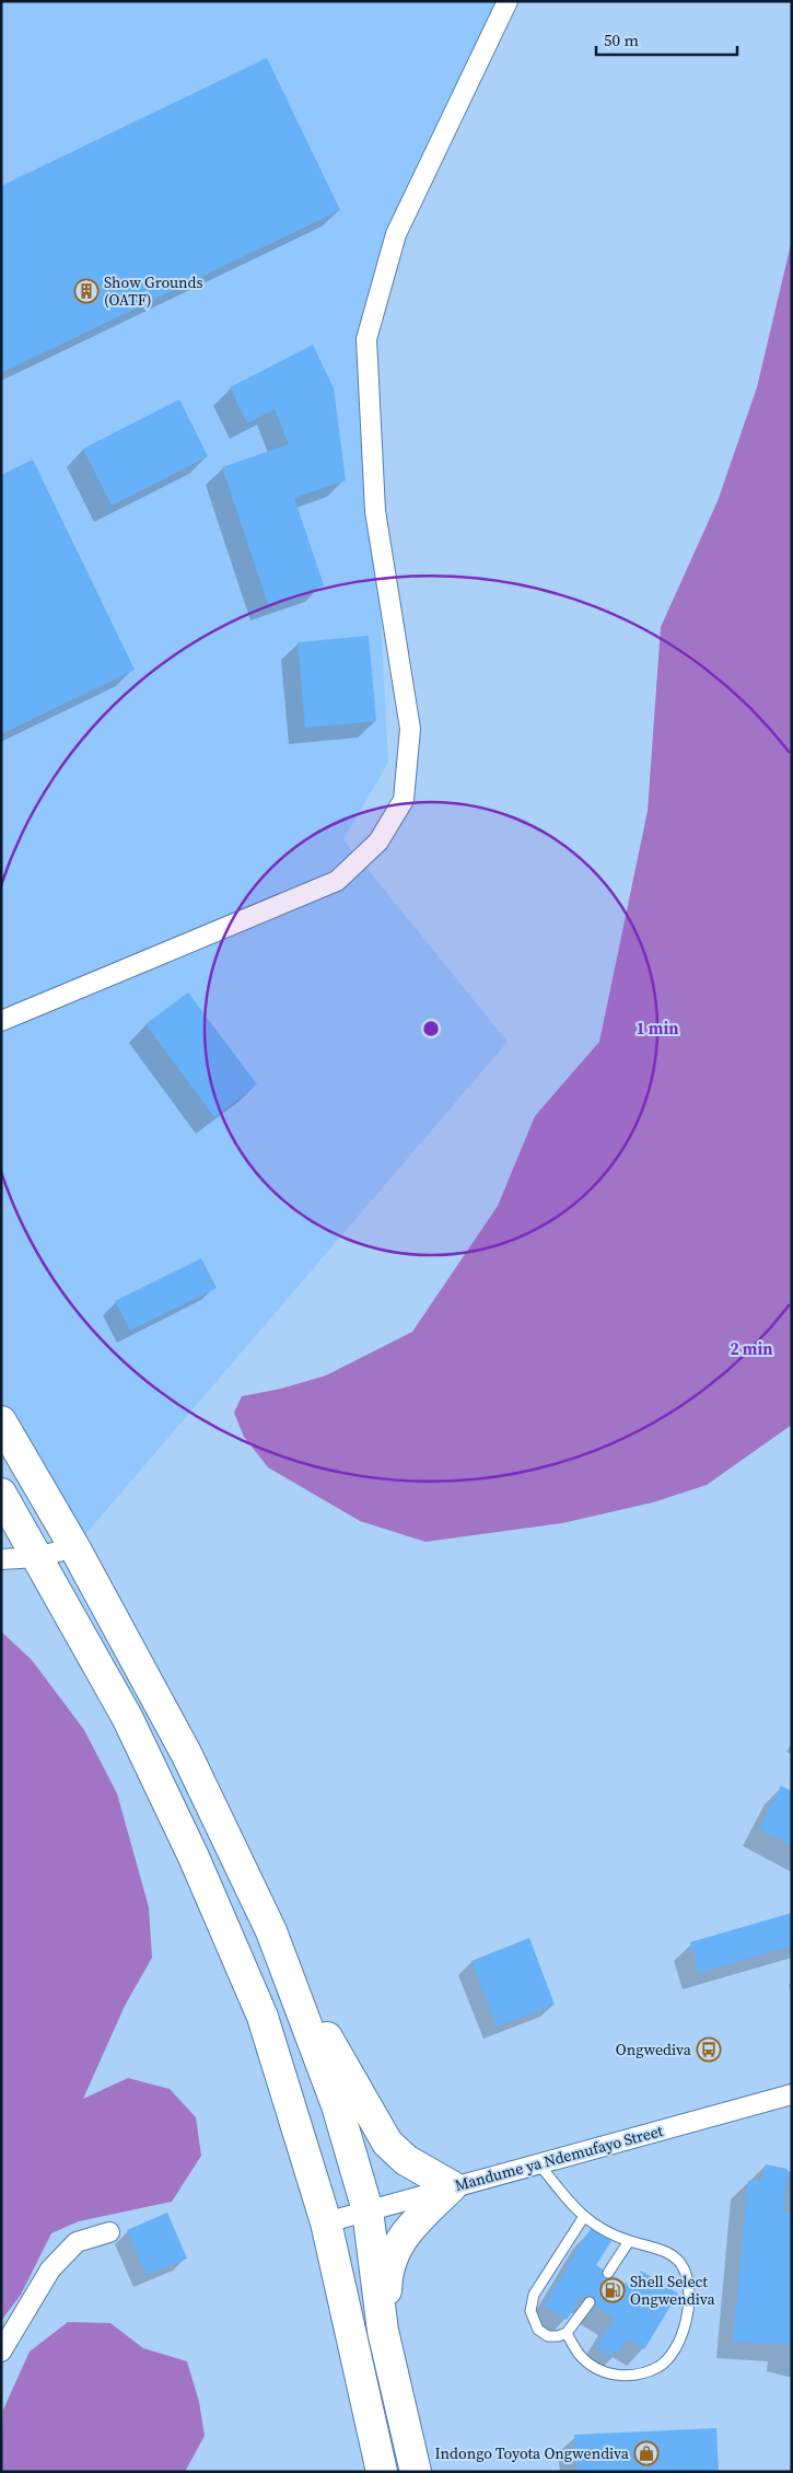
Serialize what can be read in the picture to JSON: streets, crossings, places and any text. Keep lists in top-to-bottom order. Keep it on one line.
{"streets":{"street":["Mandume ya Ndemufayo Street"]},"places":{"building":["Show Grounds (OATF)"],"bus stop":["Ongwediva"],"fuel station":["Shell Select Ongwendiva"],"shop":["Indongo Toyota Ongwendiva"]},"scale_bar":"50 m","rings":["1 min","2 min"]}
